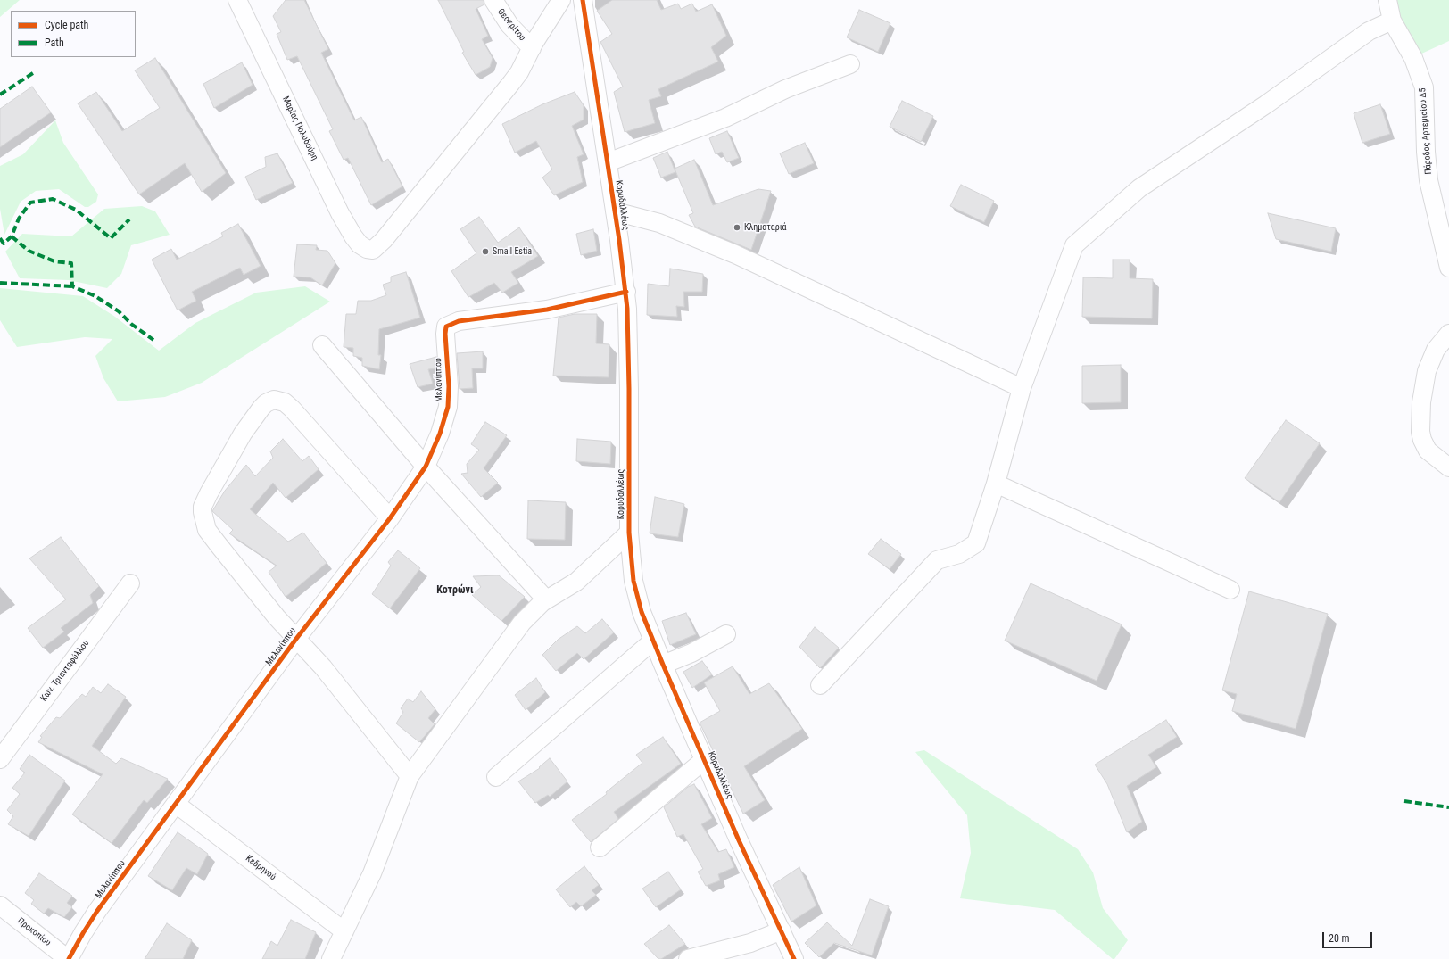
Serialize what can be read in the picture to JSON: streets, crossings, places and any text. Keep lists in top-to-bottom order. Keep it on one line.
{"streets":{"street":["Θεοκρίτου","Μαρίας Πολυδούρη","Πάροδος Αρτεμισίου Δ5","Κορυδαλλέως","Μελανίππου","Κων. Τριανταφύλλου","Κεδρηνού","Προκοπίου"]},"crossings":[["Θεοκρίτου","Μαρίας Πολυδούρη"],["Κορυδαλλέως","Μελανίππου"],["Μελανίππου","Κεδρηνού"],["Μελανίππου","Προκοπίου"]],"districts":["Κοτρώνι"],"places":["Κληματαριά","Small Estia"],"legend":["Cycle path","Path"],"scale_bar":"20 m"}
